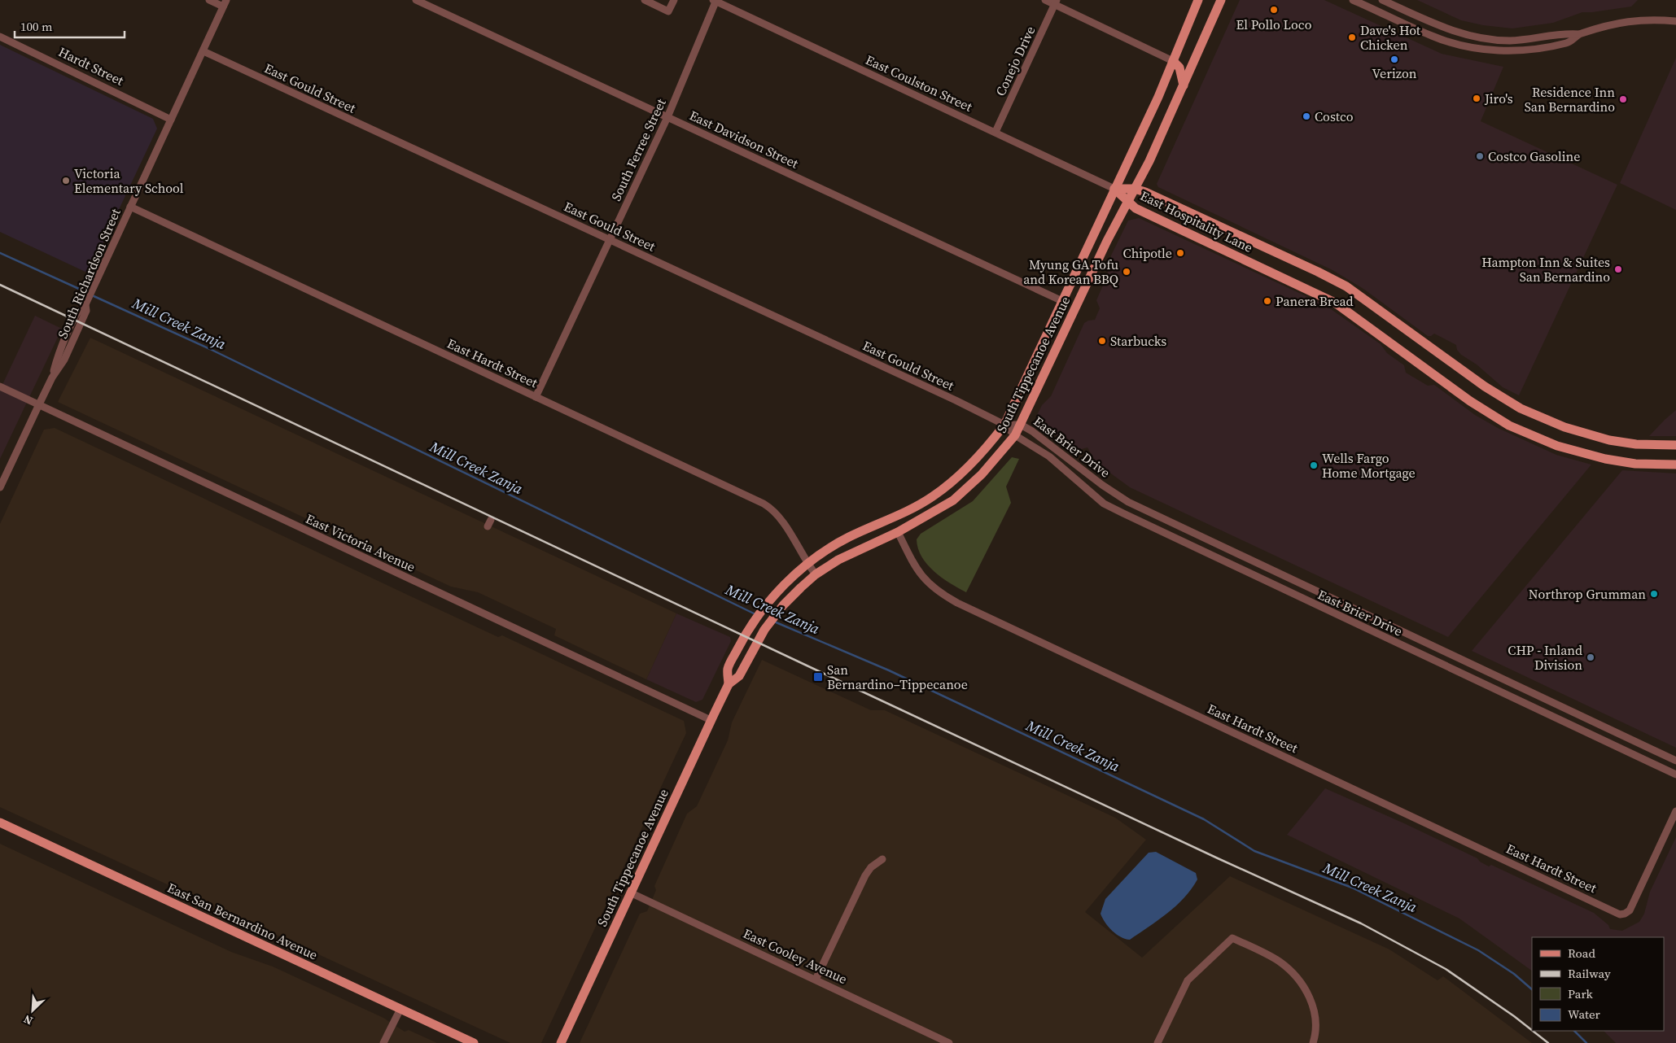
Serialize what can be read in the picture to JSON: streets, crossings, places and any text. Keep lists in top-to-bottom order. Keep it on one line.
{"streets":{"main road":["East Hospitality Lane","South Tippecanoe Avenue","East San Bernardino Avenue"],"street":["Conejo Drive","Hardt Street","East Coulston Street","East Gould Street","East Davidson Street","South Ferree Street","South Richardson Street","East Hardt Street","East Brier Drive","East Victoria Avenue","East Cooley Avenue"]},"crossings":[["Conejo Drive","East Coulston Street"],["Hardt Street","South Richardson Street"],["East Coulston Street","South Ferree Street"],["East Coulston Street","East Hospitality Lane"],["East Coulston Street","South Tippecanoe Avenue"],["East Gould Street","South Ferree Street"],["East Gould Street","South Richardson Street"],["East Gould Street","South Tippecanoe Avenue"],["East Gould Street","East Brier Drive"],["East Davidson Street","South Ferree Street"],["East Davidson Street","South Tippecanoe Avenue"],["South Ferree Street","East Hardt Street"],["East Hospitality Lane","South Tippecanoe Avenue"],["South Richardson Street","East Hardt Street"],["South Richardson Street","East Victoria Avenue"],["East Hardt Street","South Tippecanoe Avenue"],["South Tippecanoe Avenue","East Brier Drive"],["South Tippecanoe Avenue","East Victoria Avenue"],["South Tippecanoe Avenue","East Cooley Avenue"]],"water":["Mill Creek Zanja"],"places":{"other":["El Pollo Loco","Dave's Hot Chicken","Verizon","Jiro's","Residence Inn San Bernardino","Costco","Costco Gasoline","Victoria Elementary School","Chipotle","Hampton Inn & Suites San Bernardino","Myung GA Tofu and Korean BBQ","Panera Bread","Starbucks","Wells Fargo Home Mortgage","Northrop Grumman","CHP - Inland Division"],"transit":["San Bernardino–Tippecanoe"]},"legend":["Road","Railway","Park","Water"],"scale_bar":"100 m","north":"bottom left"}
